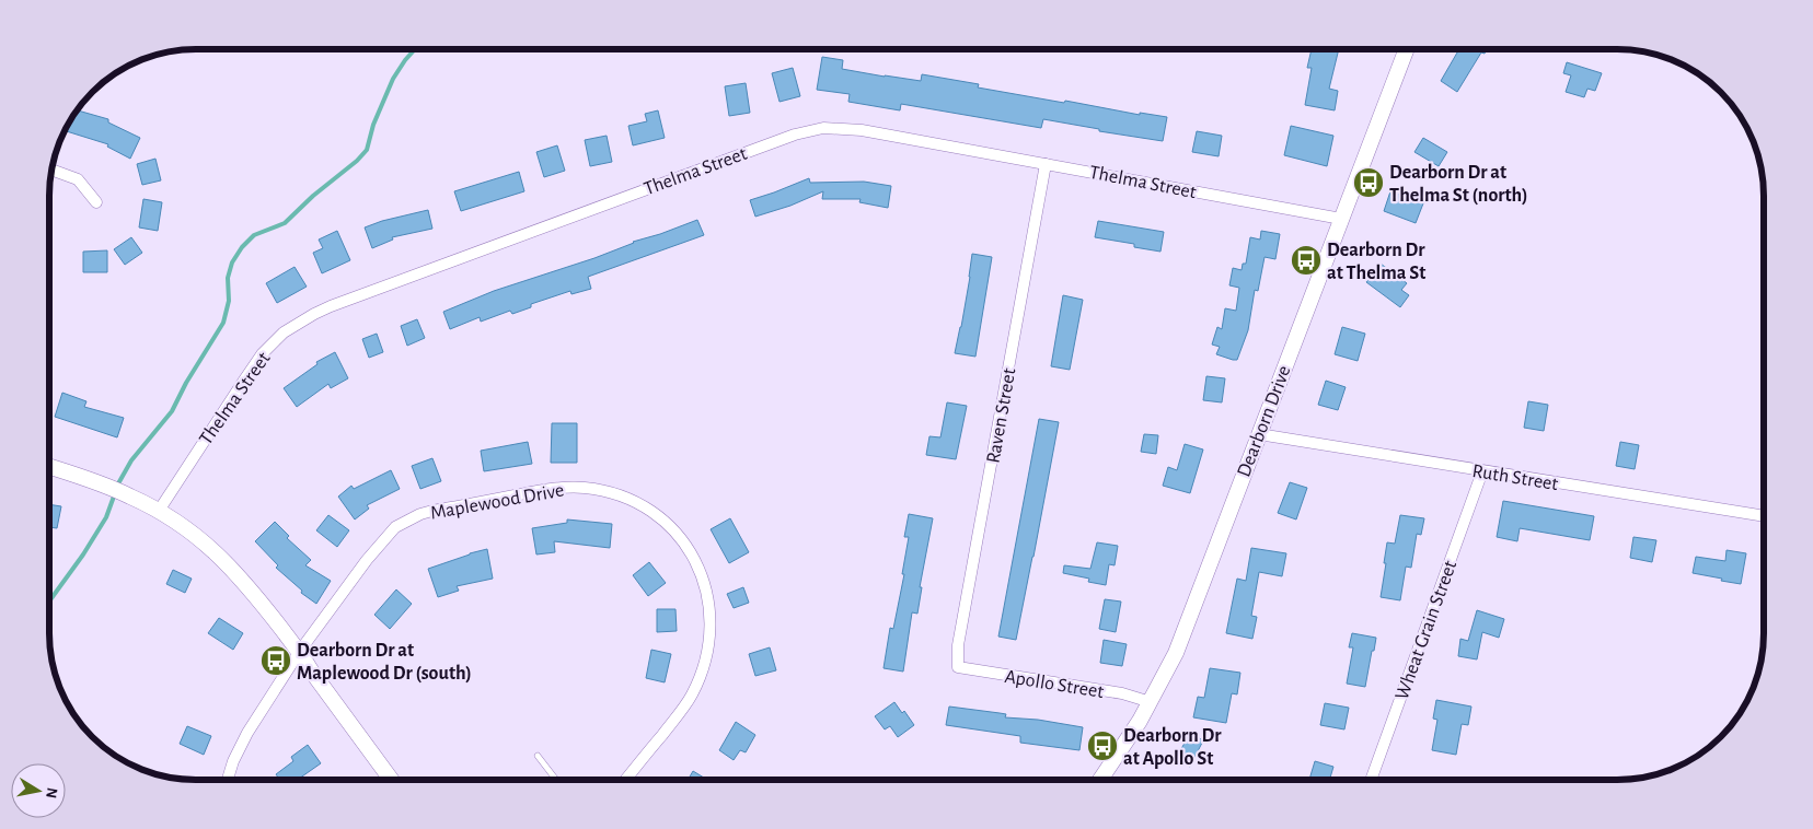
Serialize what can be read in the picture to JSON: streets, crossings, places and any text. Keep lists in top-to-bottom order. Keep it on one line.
{"streets":{"street":["Thelma Street","Raven Street","Dearborn Drive","Ruth Street","Maplewood Drive","Wheat Grain Street","Apollo Street"]},"crossings":[["Thelma Street","Raven Street"],["Thelma Street","Dearborn Drive"],["Raven Street","Apollo Street"],["Dearborn Drive","Ruth Street"],["Dearborn Drive","Apollo Street"],["Ruth Street","Wheat Grain Street"]],"places":{"bus stop":["Dearborn Dr at Thelma St (north)","Dearborn Dr at Thelma St","Dearborn Dr at Maplewood Dr (south)","Dearborn Dr at Apollo St"]},"north":"right"}
